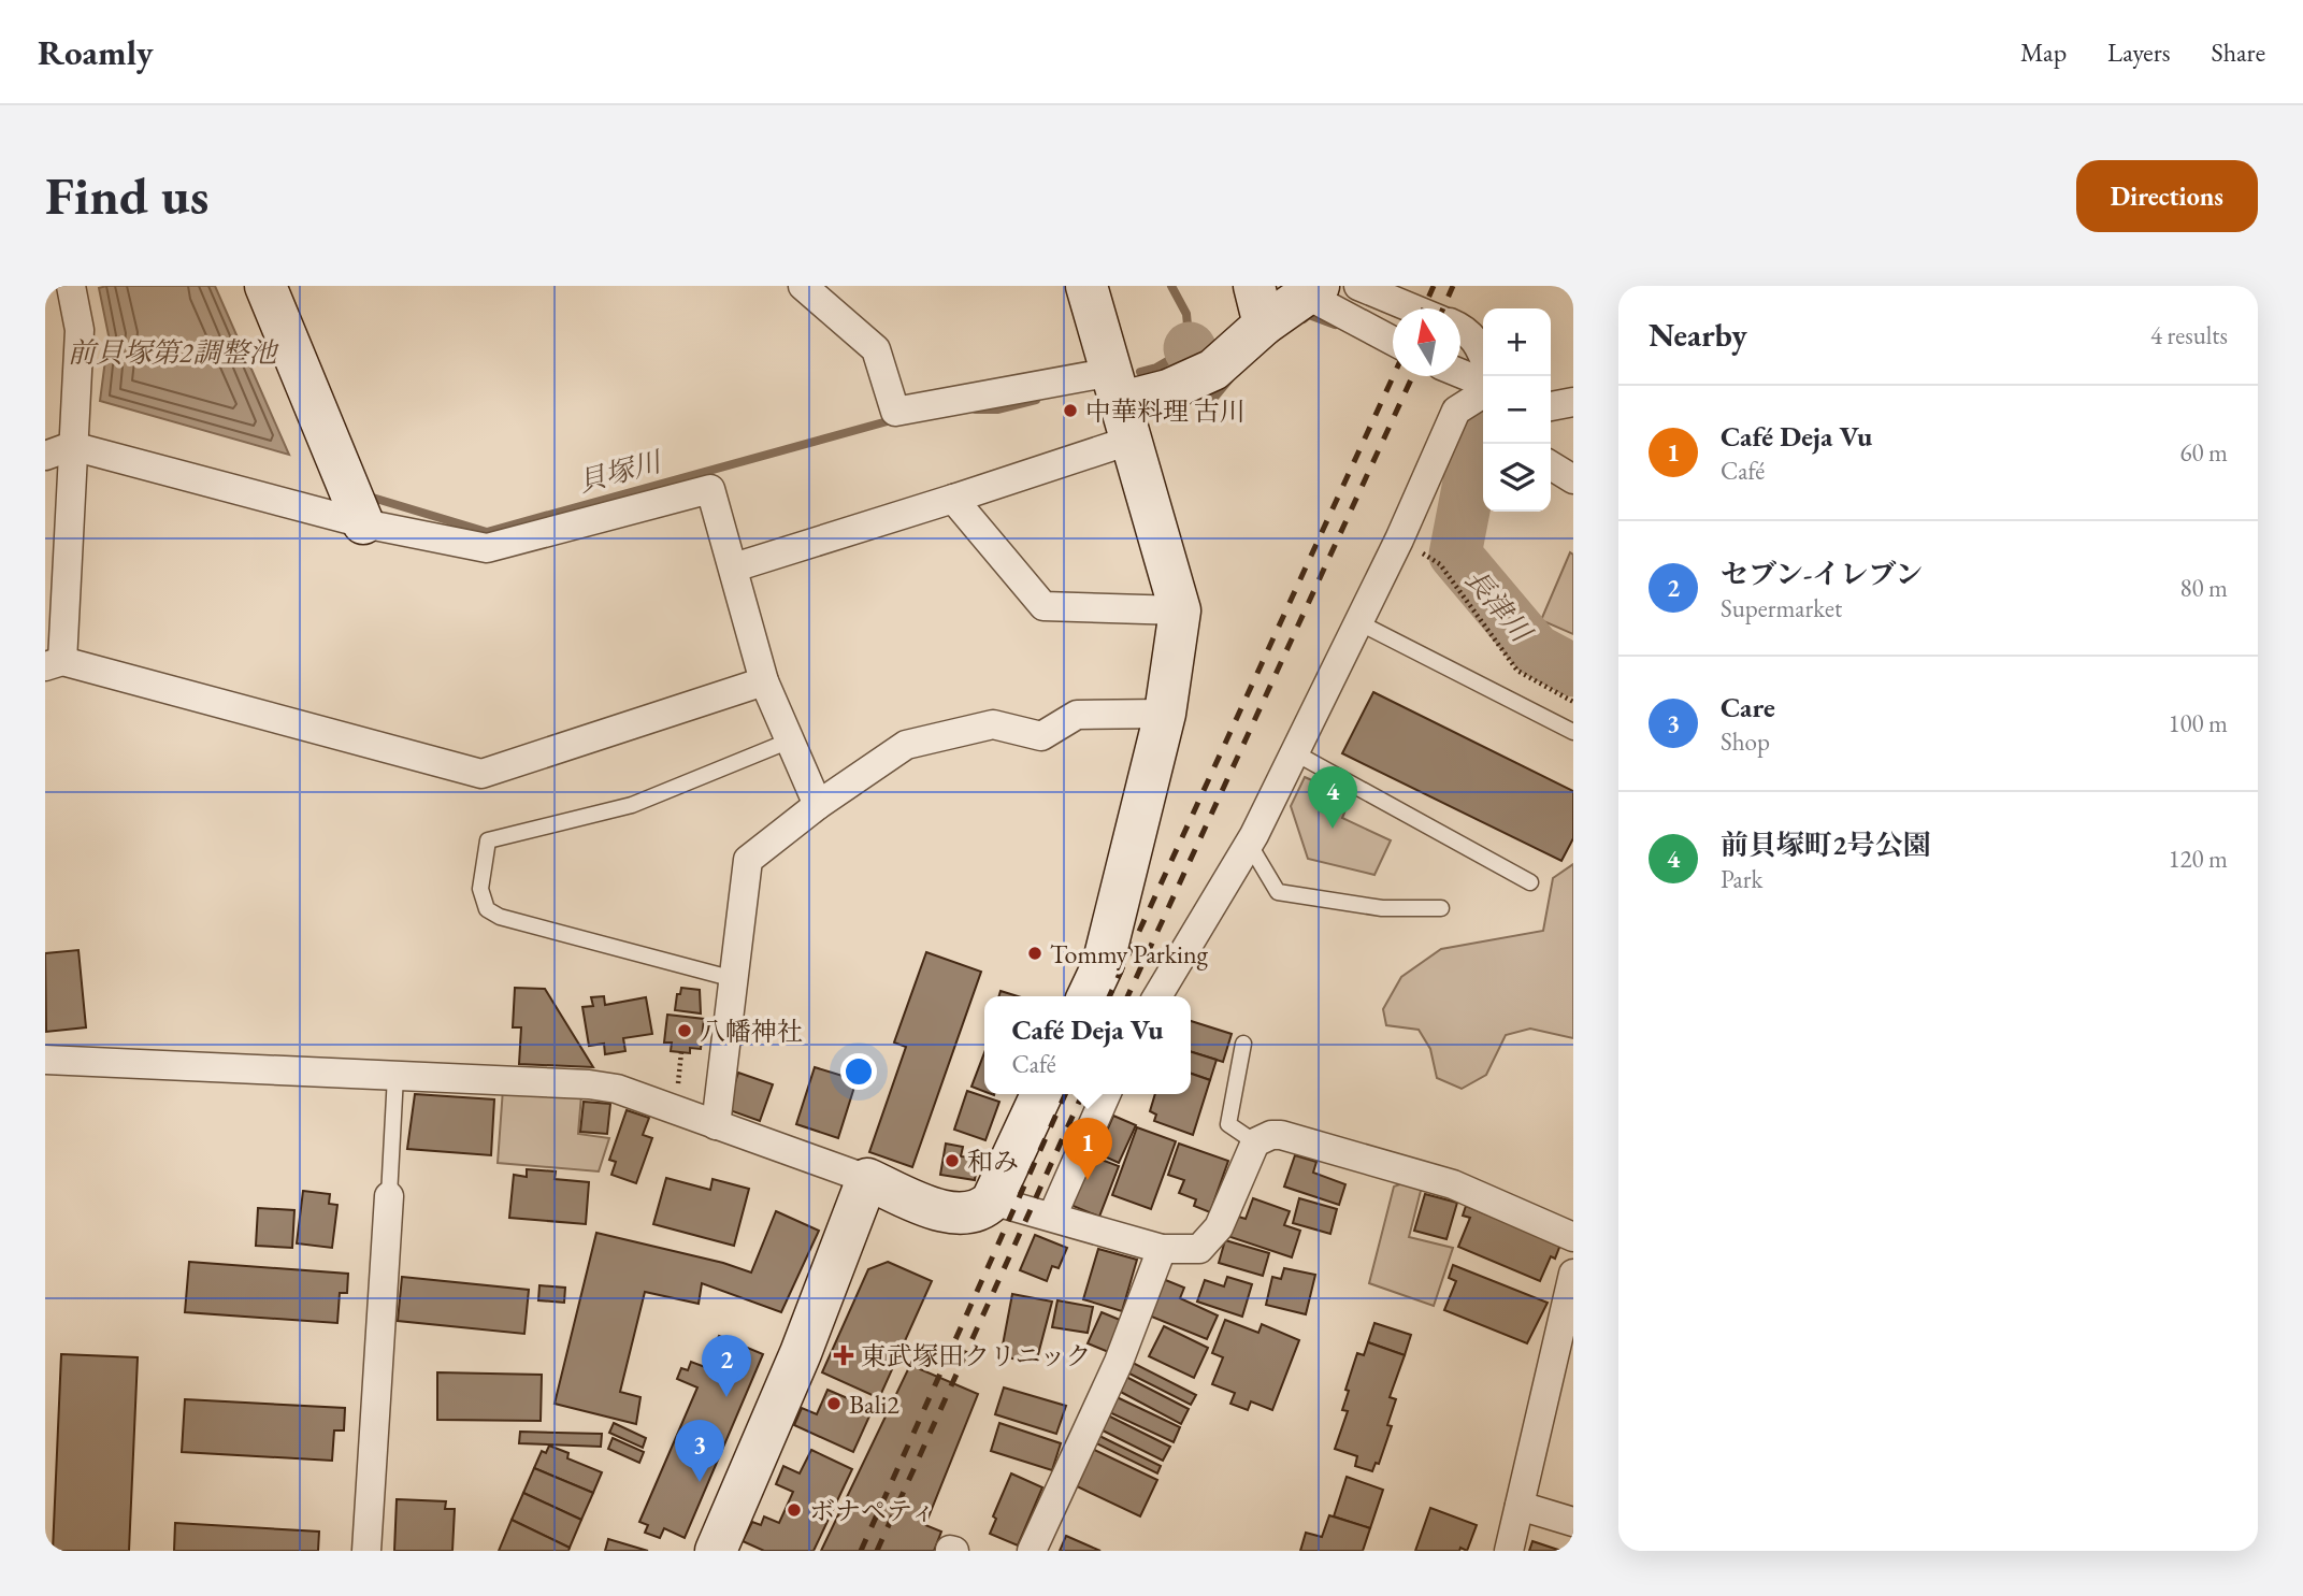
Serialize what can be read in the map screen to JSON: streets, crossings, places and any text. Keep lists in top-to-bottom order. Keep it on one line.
{"water":["前貝塚第2調整池","貝塚川","長津川"],"places":{"other":["中華料理 古川","Tommy Parking","八幡神社","和み","Bali2","ボナペティ"],"health":["東武塚田クリニック"]},"north":"top","page":{"header":"Roamly","nav":["Map","Layers","Share"],"buttons":"Directions","title":"Find us","heading":["Nearby","4 results"],"map_buttons":["+","−"],"list":[{"mark":"1","name":"Café Deja Vu","note":"Café","value":"60 m"},{"mark":"2","name":"セブン-イレブン","note":"Supermarket","value":"80 m"},{"mark":"3","name":"Care","note":"Shop","value":"100 m"},{"mark":"4","name":"前貝塚町2号公園","note":"Park","value":"120 m"}],"pins":["4","1","2","3"],"popup":["Café Deja Vu","Café"]}}
